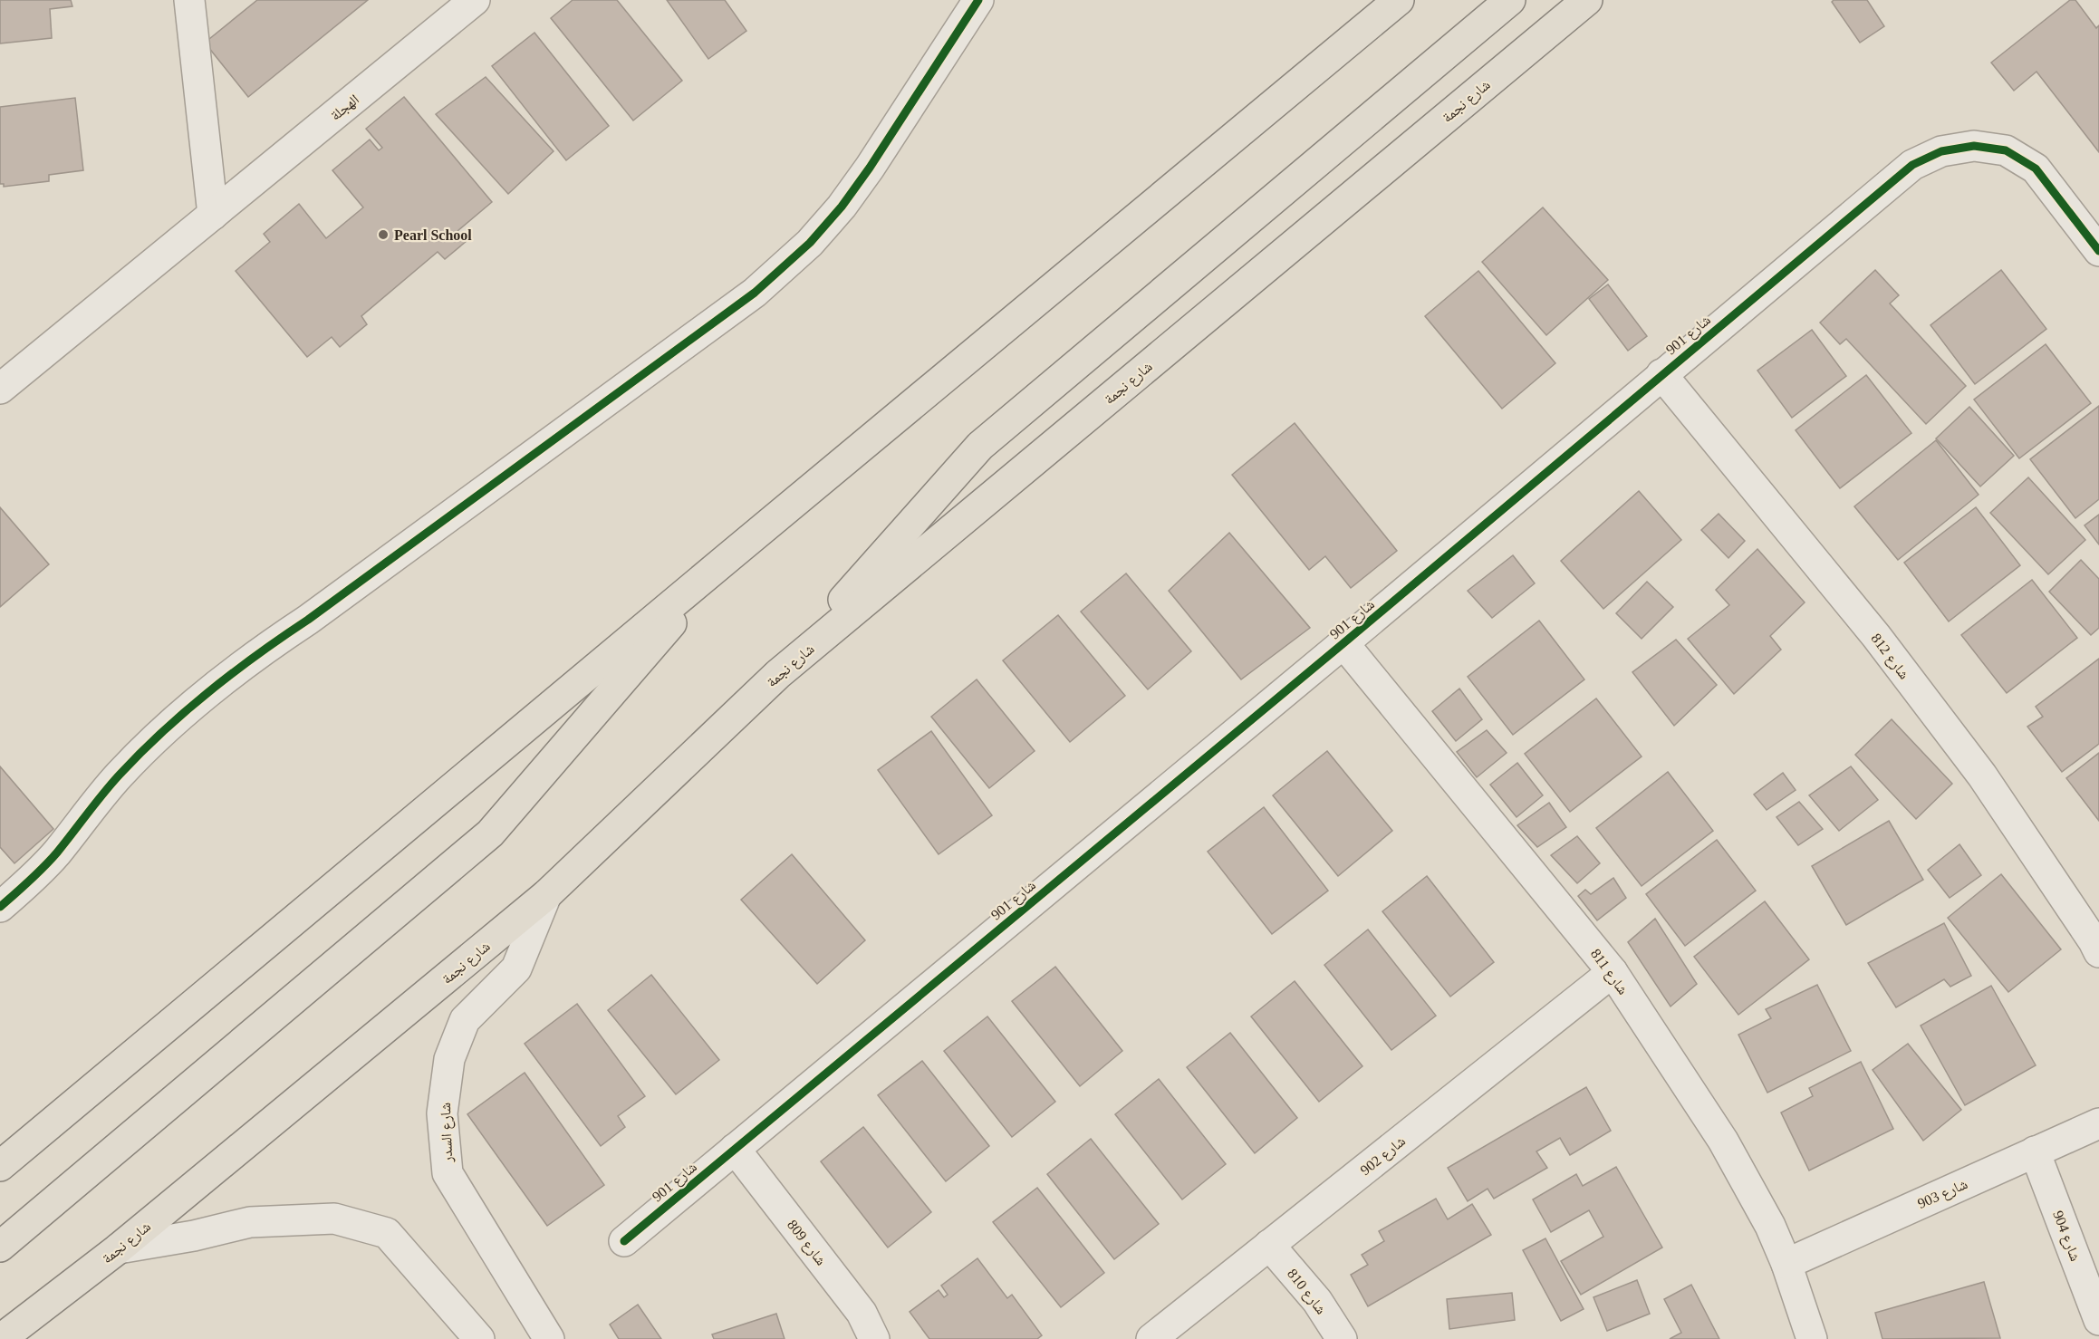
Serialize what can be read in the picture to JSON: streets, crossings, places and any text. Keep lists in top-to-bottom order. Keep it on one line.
{"streets":{"main road":["شارع نجمة"],"street":["الهجلة","شارع 901","شارع 812","شارع 811","شارع السدر","شارع 902","شارع 903","شارع 904","شارع 809","شارع 810"]},"crossings":[["شارع نجمة","شارع السدر"],["شارع 901","شارع 812"],["شارع 901","شارع 811"],["شارع 901","شارع 809"],["شارع 811","شارع 902"],["شارع 811","شارع 903"],["شارع 902","شارع 810"],["شارع 903","شارع 904"]],"places":["Pearl School"]}
